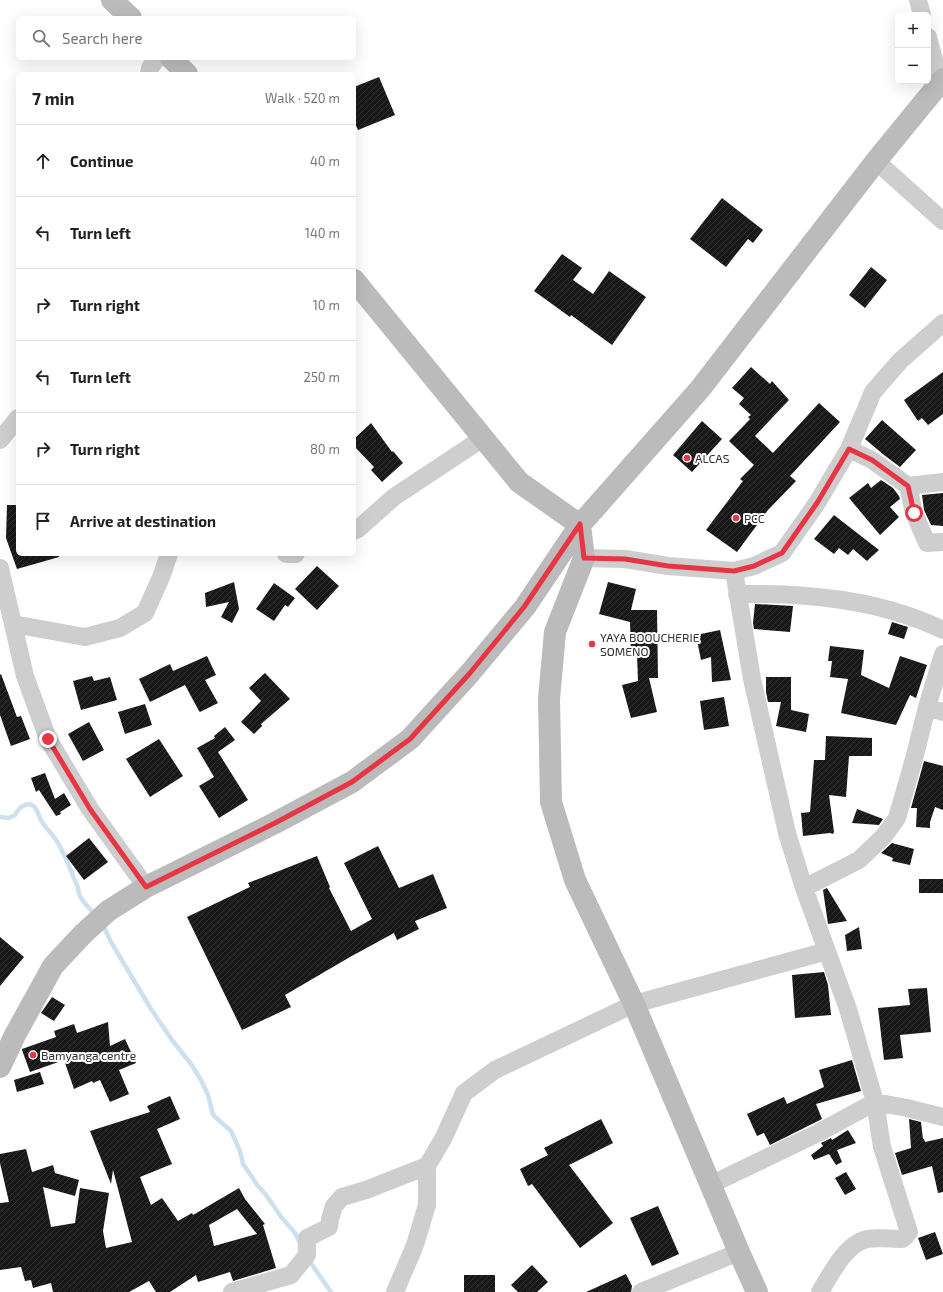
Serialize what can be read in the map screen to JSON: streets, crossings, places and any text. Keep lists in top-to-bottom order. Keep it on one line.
{"places":["ALCAS","PCC","YAYA BOOUCHERIE SOMENO","Bamyanga centre"],"page":{"map_buttons":["+","−"],"search":"Search here","heading":["7 min","Walk · 520 m"],"list":[["Continue","40 m"],["Turn left","140 m"],["Turn right","10 m"],["Turn left","250 m"],["Turn right","80 m"],"Arrive at destination"]}}
